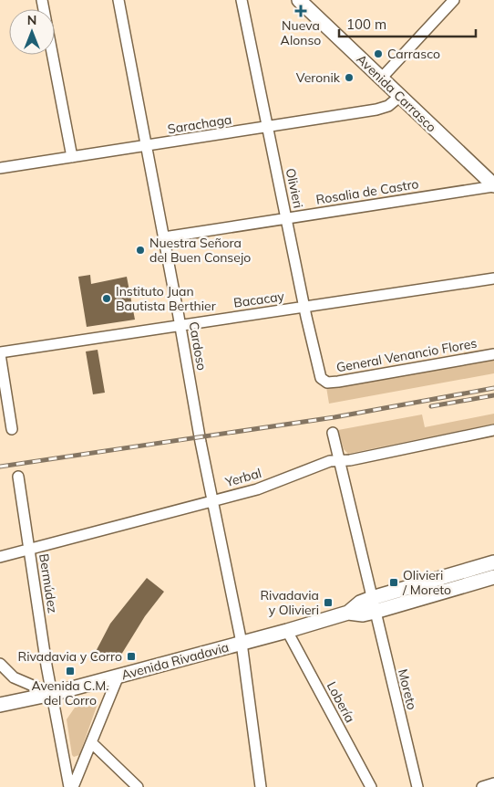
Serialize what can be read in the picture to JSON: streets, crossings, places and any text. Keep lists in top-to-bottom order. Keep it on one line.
{"streets":{"main road":["Avenida Carrasco","Avenida Rivadavia"],"street":["Sarachaga","Olivieri","Rosalia de Castro","Bacacay","Cardoso","General Venancio Flores","Yerbal","Bermúdez","Moreto","Lobería"]},"crossings":[["Avenida Carrasco","Sarachaga"],["Avenida Carrasco","Rosalia de Castro"],["Sarachaga","Olivieri"],["Sarachaga","Cardoso"],["Olivieri","Rosalia de Castro"],["Olivieri","Bacacay"],["Olivieri","General Venancio Flores"],["Rosalia de Castro","Cardoso"],["Bacacay","Cardoso"],["Cardoso","Yerbal"],["Cardoso","Avenida Rivadavia"],["Yerbal","Bermúdez"],["Bermúdez","Avenida Rivadavia"],["Avenida Rivadavia","Moreto"],["Avenida Rivadavia","Lobería"]],"places":{"health":["Nueva Alonso"],"other":["Carrasco","Veronik","Nuestra Señora del Buen Consejo","Instituto Juan Bautista Berthier"],"transit":["Olivieri / Moreto","Rivadavia y Olivieri","Rivadavia y Corro","Avenida C.M. del Corro"]},"scale_bar":"100 m","north":"top"}
